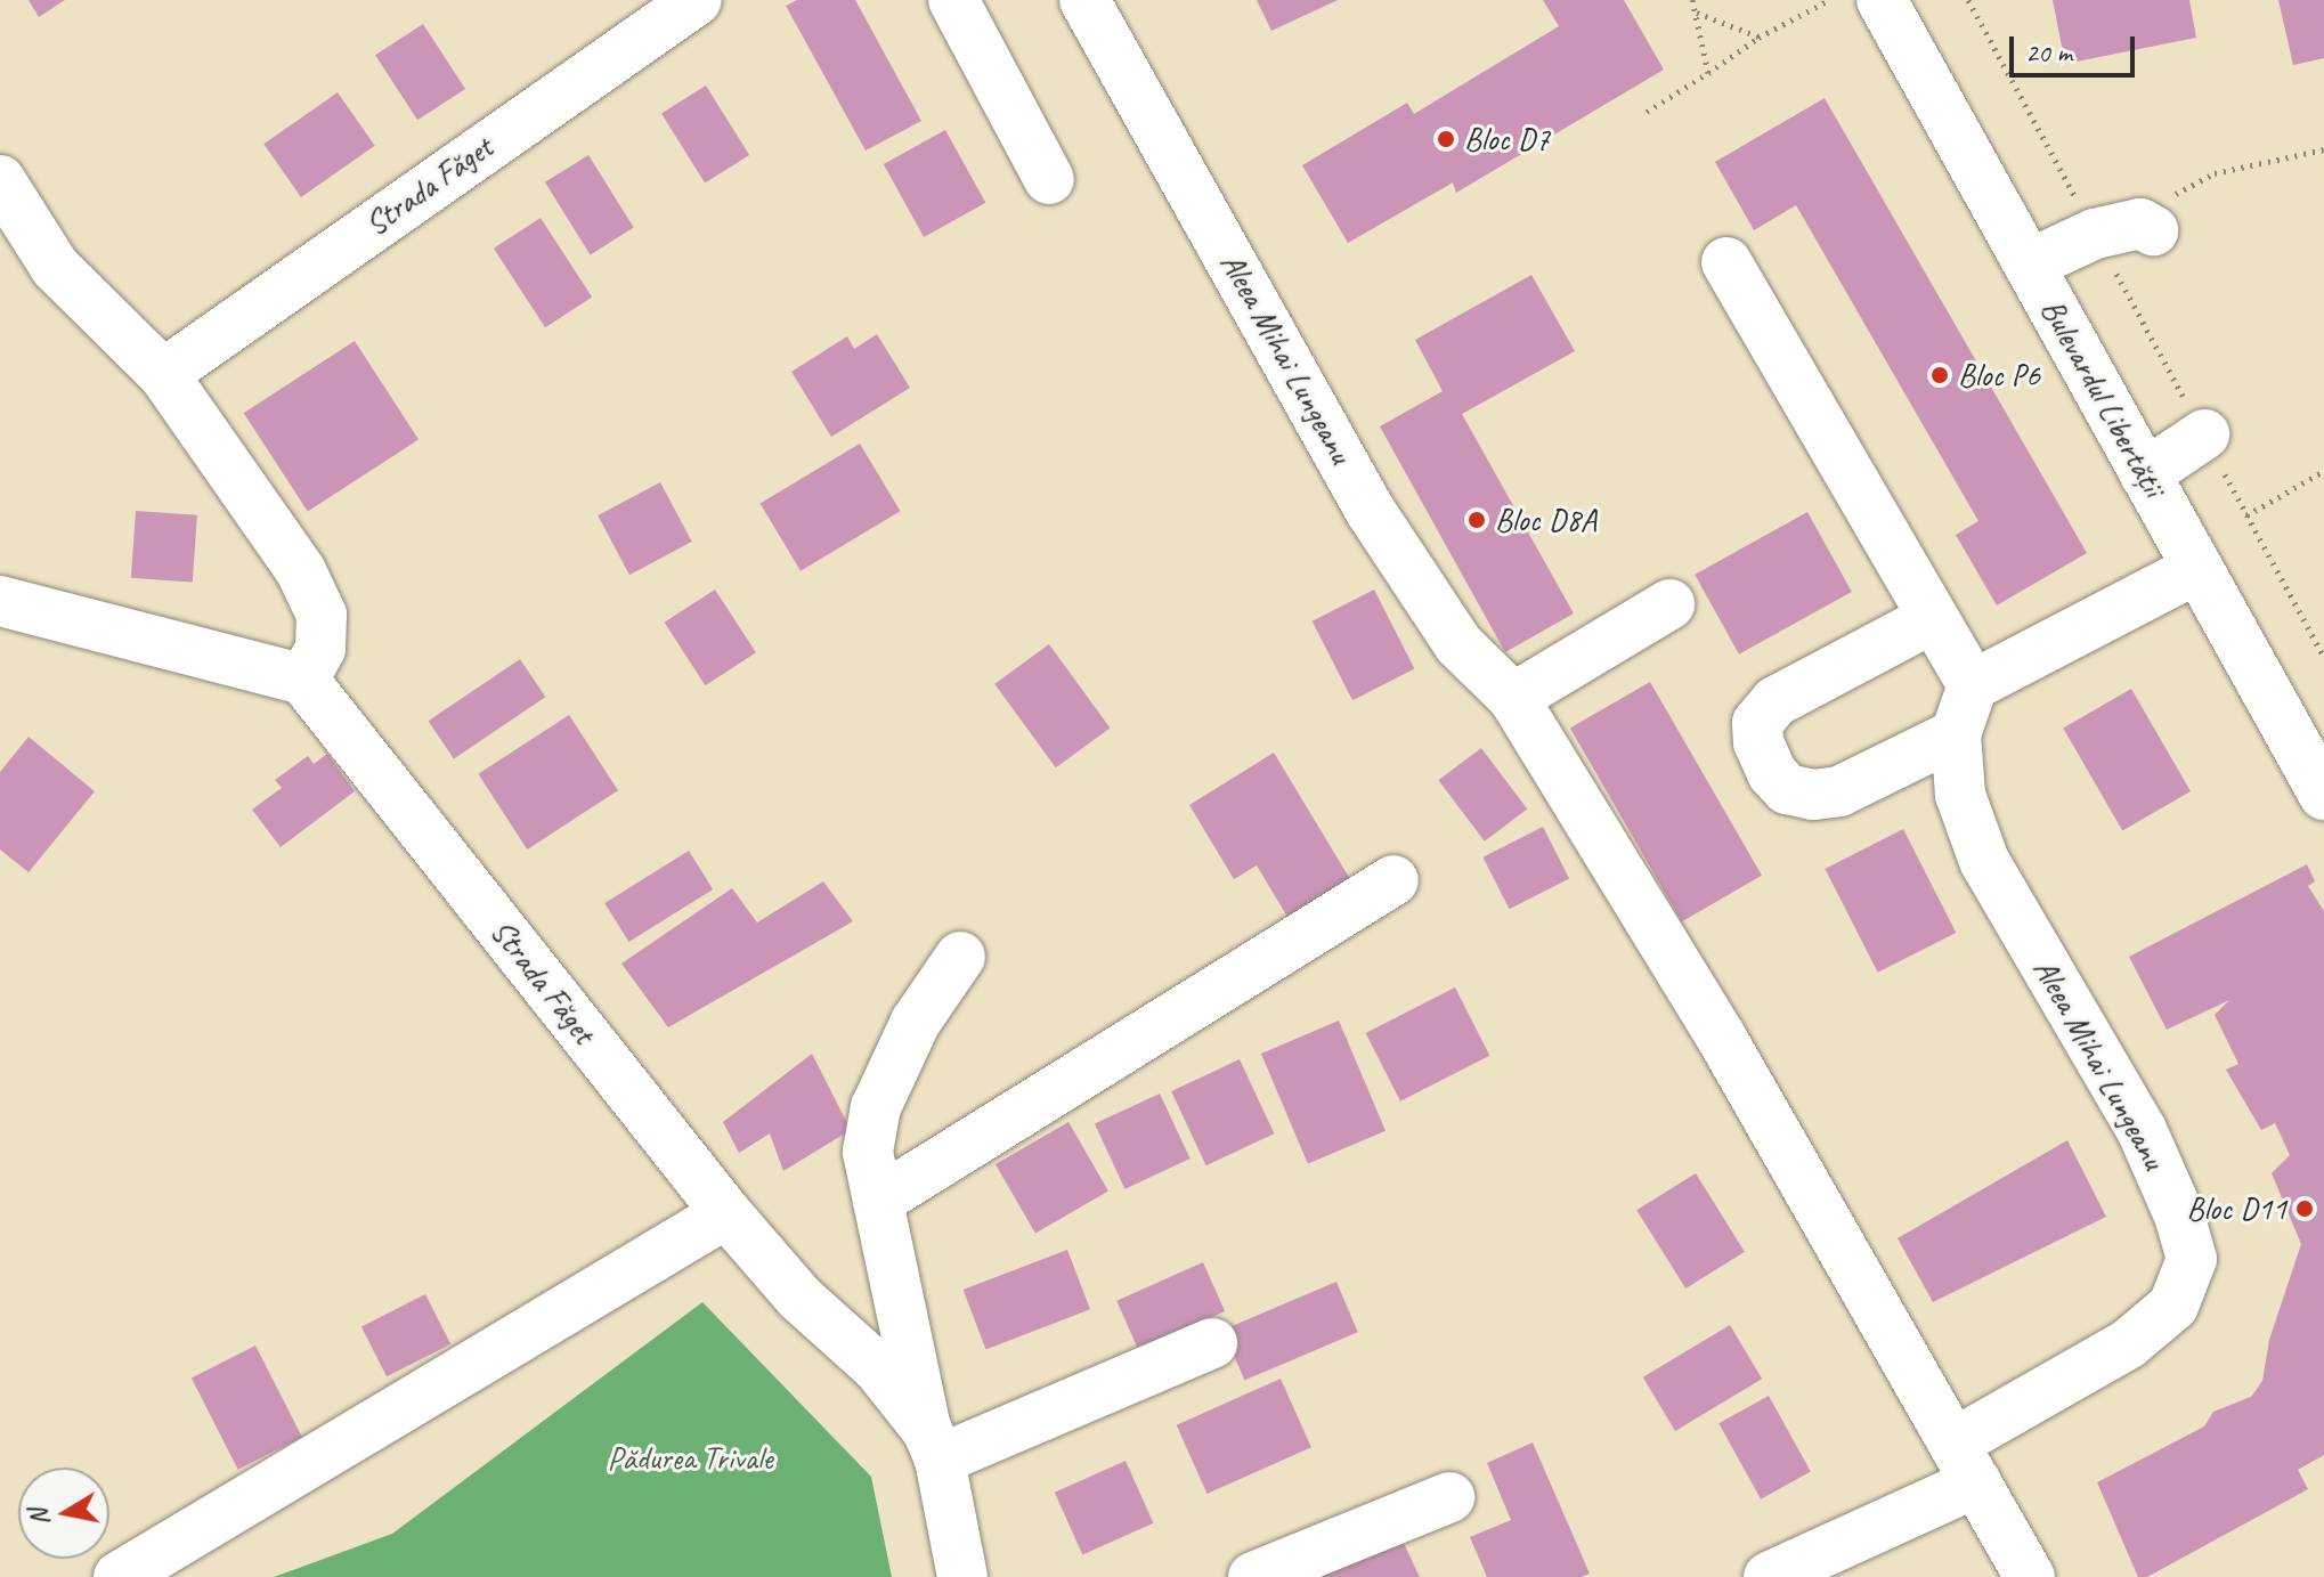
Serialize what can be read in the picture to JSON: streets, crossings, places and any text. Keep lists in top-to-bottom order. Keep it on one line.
{"streets":{"street":["Strada Făget","Aleea Mihai Lungeanu","Bulevardul Libertății"]},"parks":["Pădurea Trivale"],"places":["Bloc D7","Bloc P6","Bloc D8A","Bloc D11"],"scale_bar":"20 m","north":"left"}
